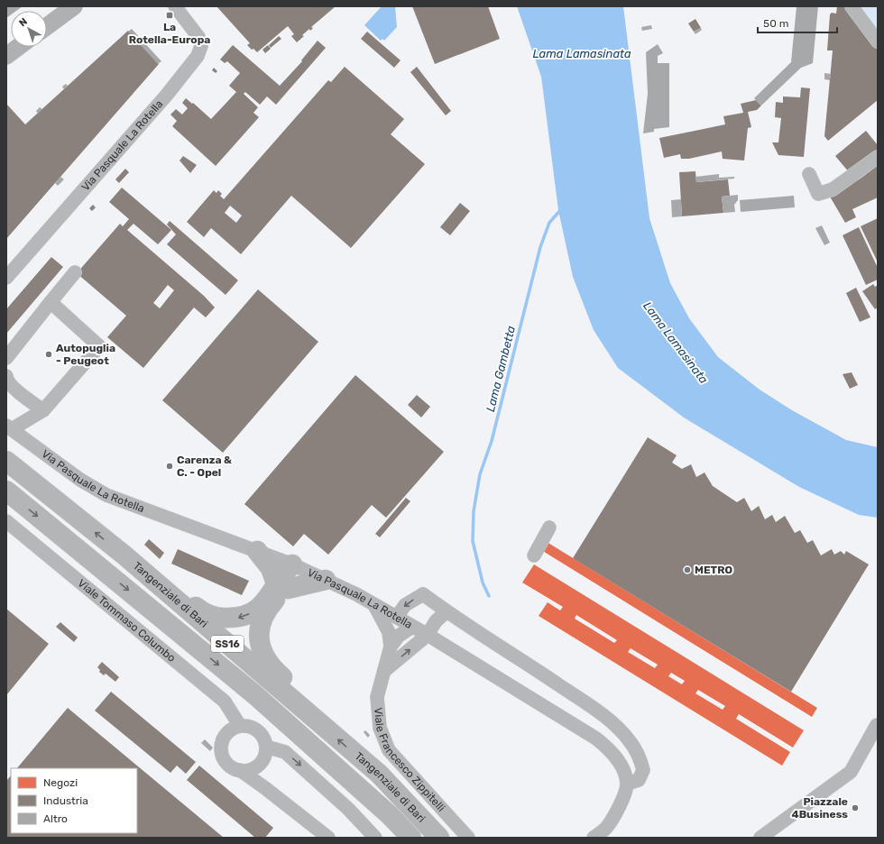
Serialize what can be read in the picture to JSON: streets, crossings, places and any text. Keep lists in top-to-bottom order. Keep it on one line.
{"streets":{"highway":["Tangenziale di Bari","SS16"],"street":["Via Pasquale La Rotella","Viale Tommaso Columbo","Viale Francesco Zippitelli"]},"water":["Lama Lamasinata","Lama Gambetta"],"places":{"transit":["La Rotella-Europa"],"other":["Autopuglia - Peugeot","Carenza & C. - Opel","METRO","Piazzale 4Business"]},"legend":["Negozi","Industria","Altro"],"scale_bar":"50 m","north":"top left"}
